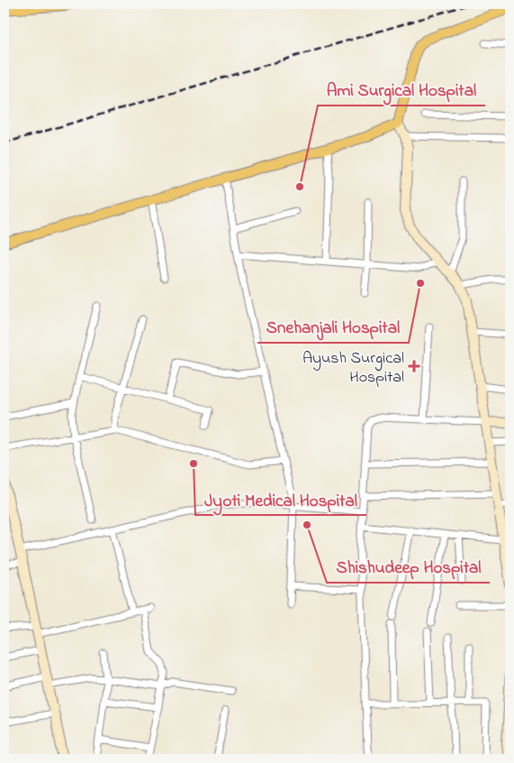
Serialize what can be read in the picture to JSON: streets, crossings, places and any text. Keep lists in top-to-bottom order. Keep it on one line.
{"places":{"other":["Ami Surgical Hospital","Snehanjali Hospital","Jyoti Medical Hospital","Shishudeep Hospital"],"health":["Ayush Surgical Hospital"]}}
